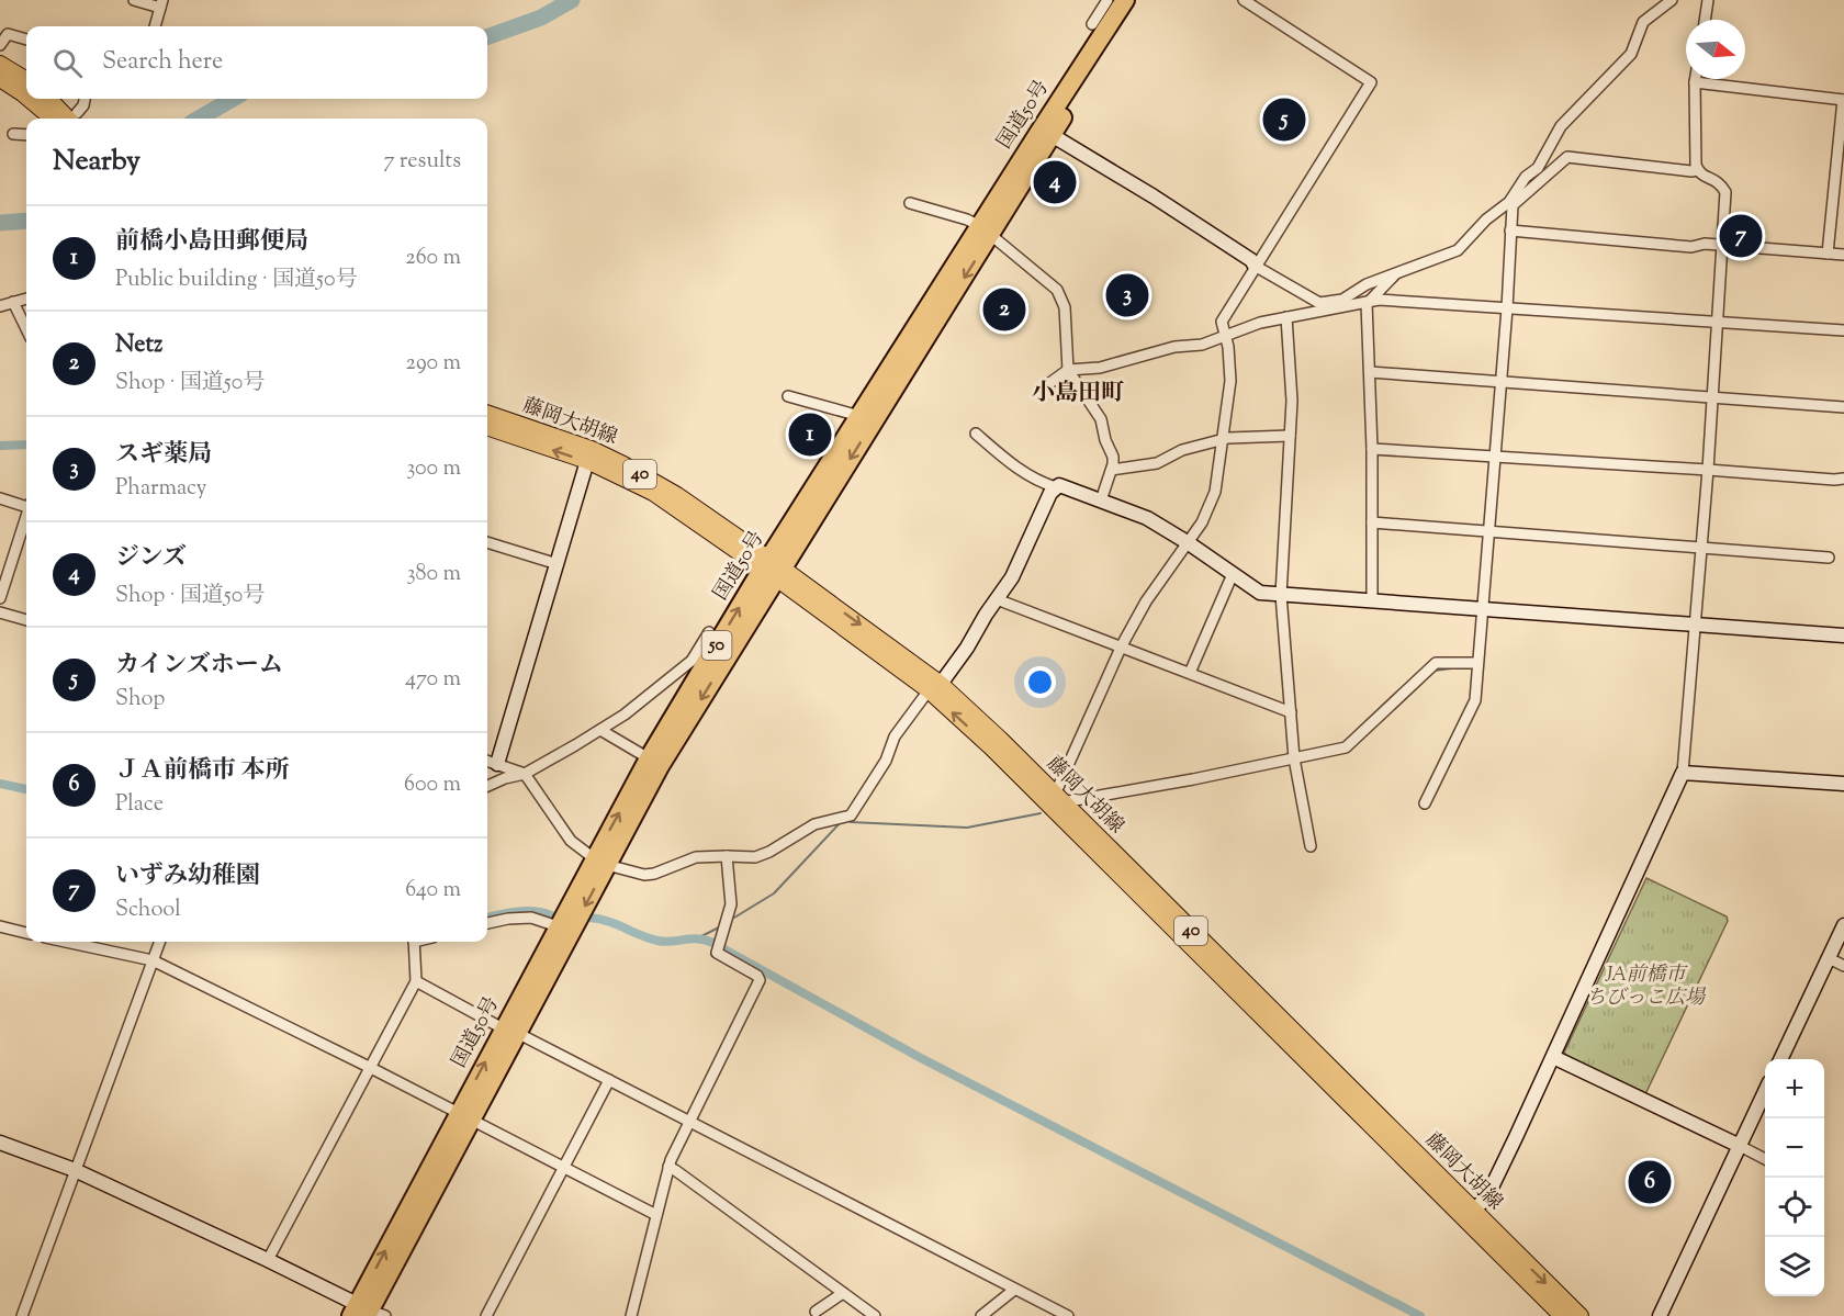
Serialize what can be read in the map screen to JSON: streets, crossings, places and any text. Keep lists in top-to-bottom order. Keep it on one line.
{"streets":{"highway":["国道50号","50"],"main road":["藤岡大胡線","40"]},"crossings":[["国道50号","藤岡大胡線"]],"districts":["小島田町"],"parks":["JA前橋市 ちびっこ広場"],"north":"right","page":{"search":"Search here","pins":["5","4","7","3","2","1","6"],"heading":["Nearby","7 results"],"list":[{"mark":"1","name":"前橋小島田郵便局","note":"Public building · 国道50号","value":"260 m"},{"mark":"2","name":"Netz","note":"Shop · 国道50号","value":"290 m"},{"mark":"3","name":"スギ薬局","note":"Pharmacy","value":"300 m"},{"mark":"4","name":"ジンズ","note":"Shop · 国道50号","value":"380 m"},{"mark":"5","name":"カインズホーム","note":"Shop","value":"470 m"},{"mark":"6","name":"ＪＡ前橋市 本所","note":"Place","value":"600 m"},{"mark":"7","name":"いずみ幼稚園","note":"School","value":"640 m"}],"map_buttons":["+","−"]}}
